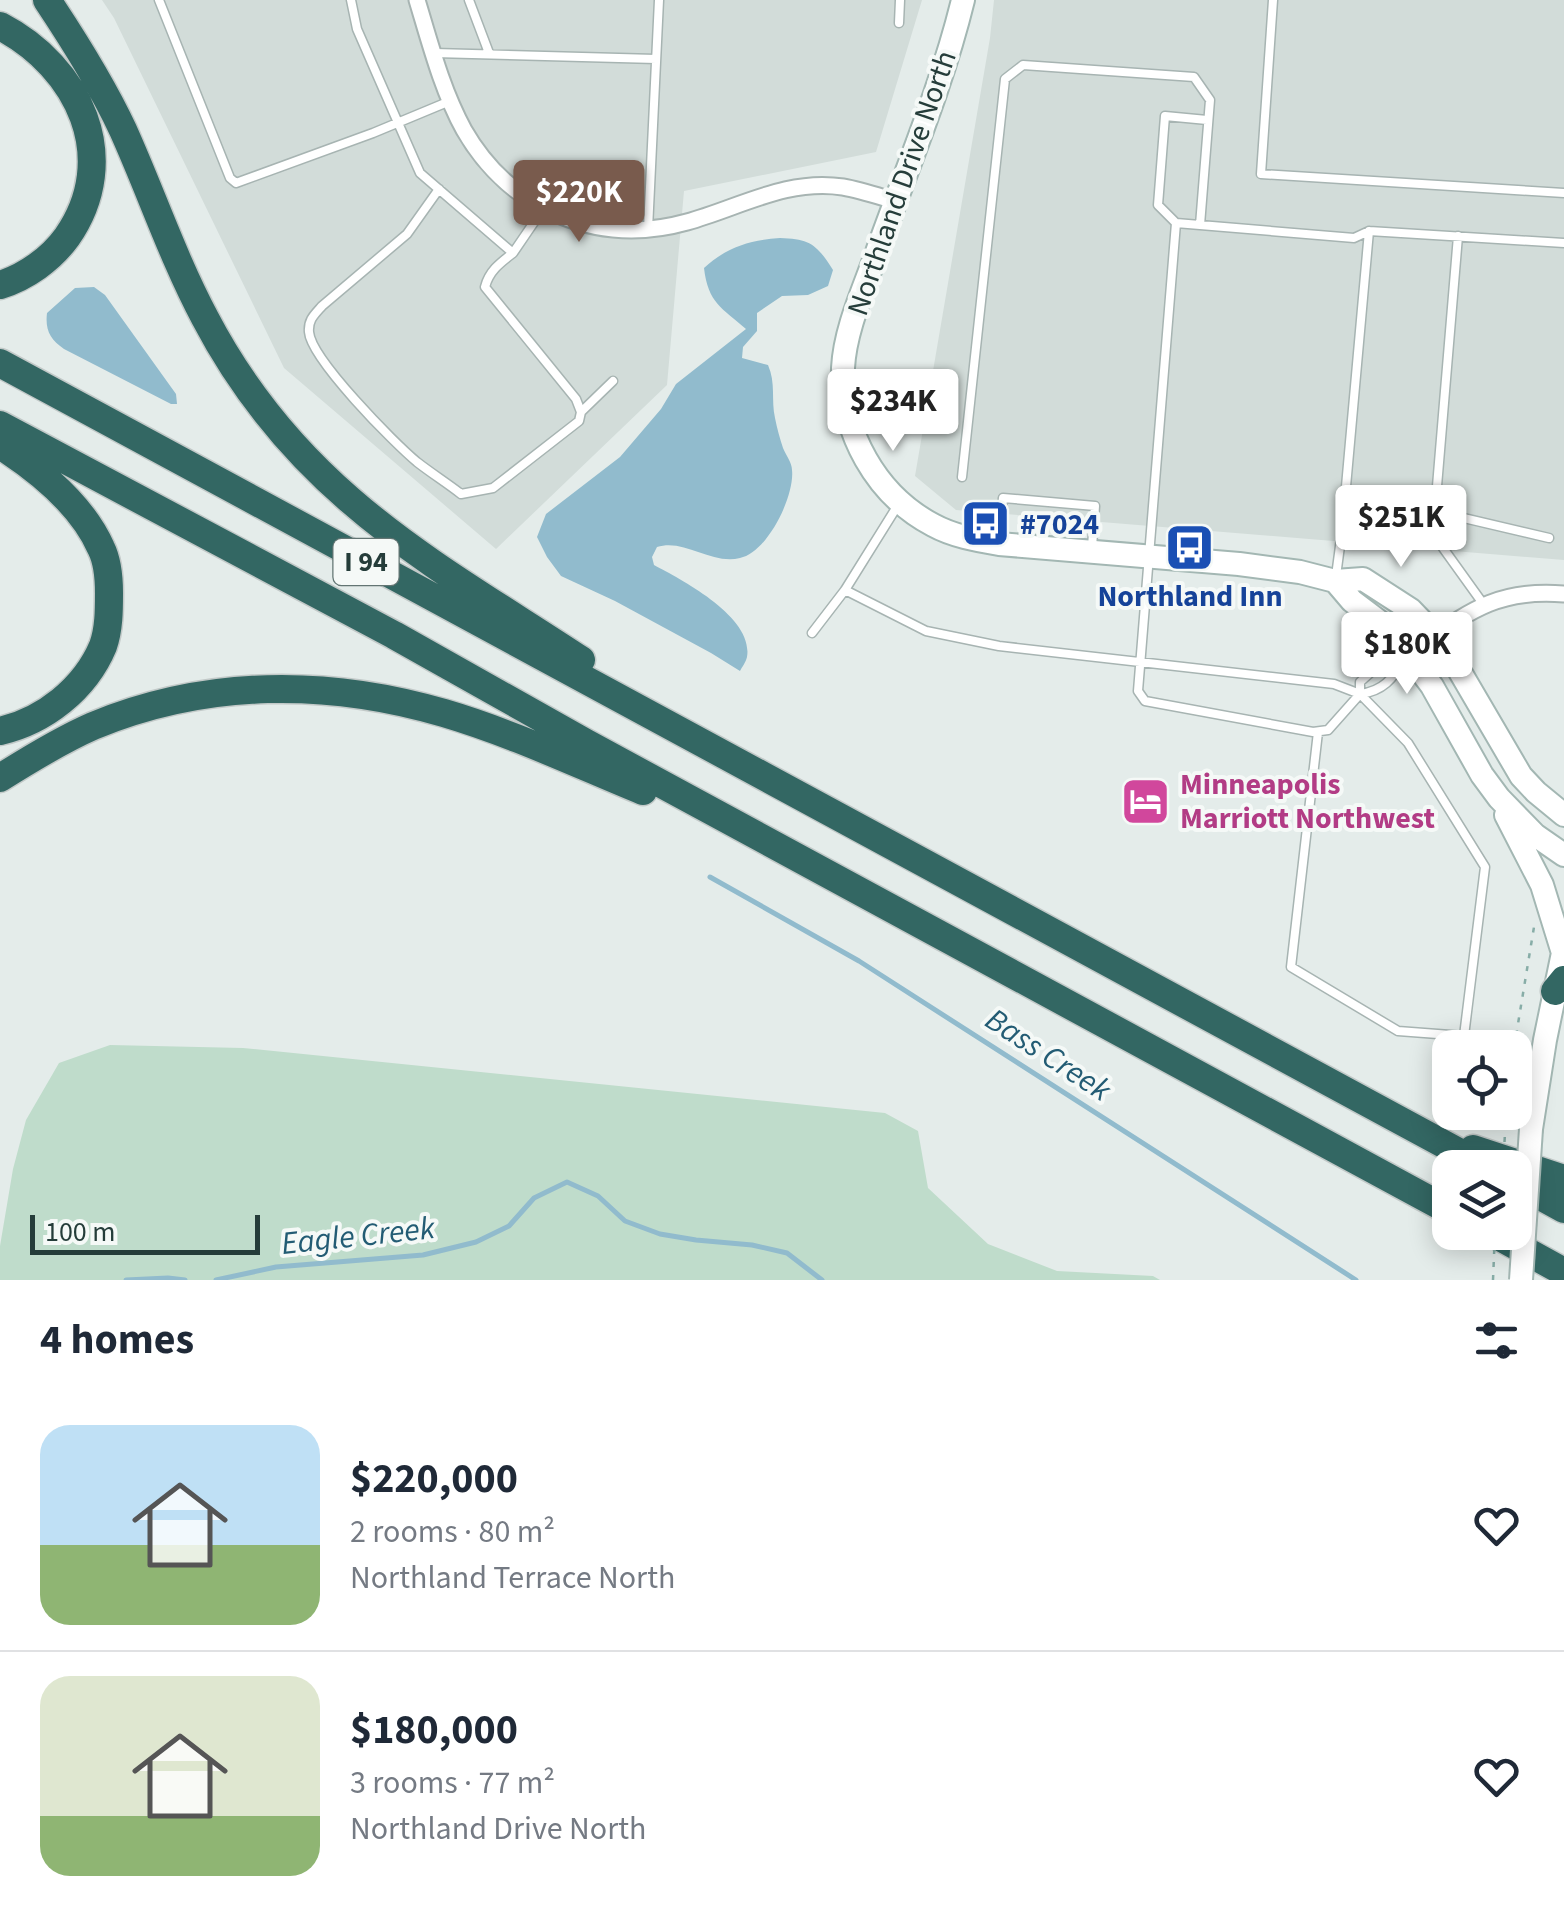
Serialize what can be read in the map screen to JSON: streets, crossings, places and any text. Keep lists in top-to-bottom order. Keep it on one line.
{"streets":{"highway":["I 94"],"street":["Northland Drive North"]},"water":["Bass Creek","Eagle Creek"],"places":{"bus stop":["#7024","Northland Inn"],"hotel":["Minneapolis Marriott Northwest"]},"scale_bar":"100 m","page":{"price":["$220K","$234K","$251K","$180K"],"scale":"100 m","heading":"4 homes","list":[{"name":"$220,000","note":"2 rooms · 80 m² · Northland Terrace North"},{"name":"$180,000","note":"3 rooms · 77 m² · Northland Drive North"}]}}
